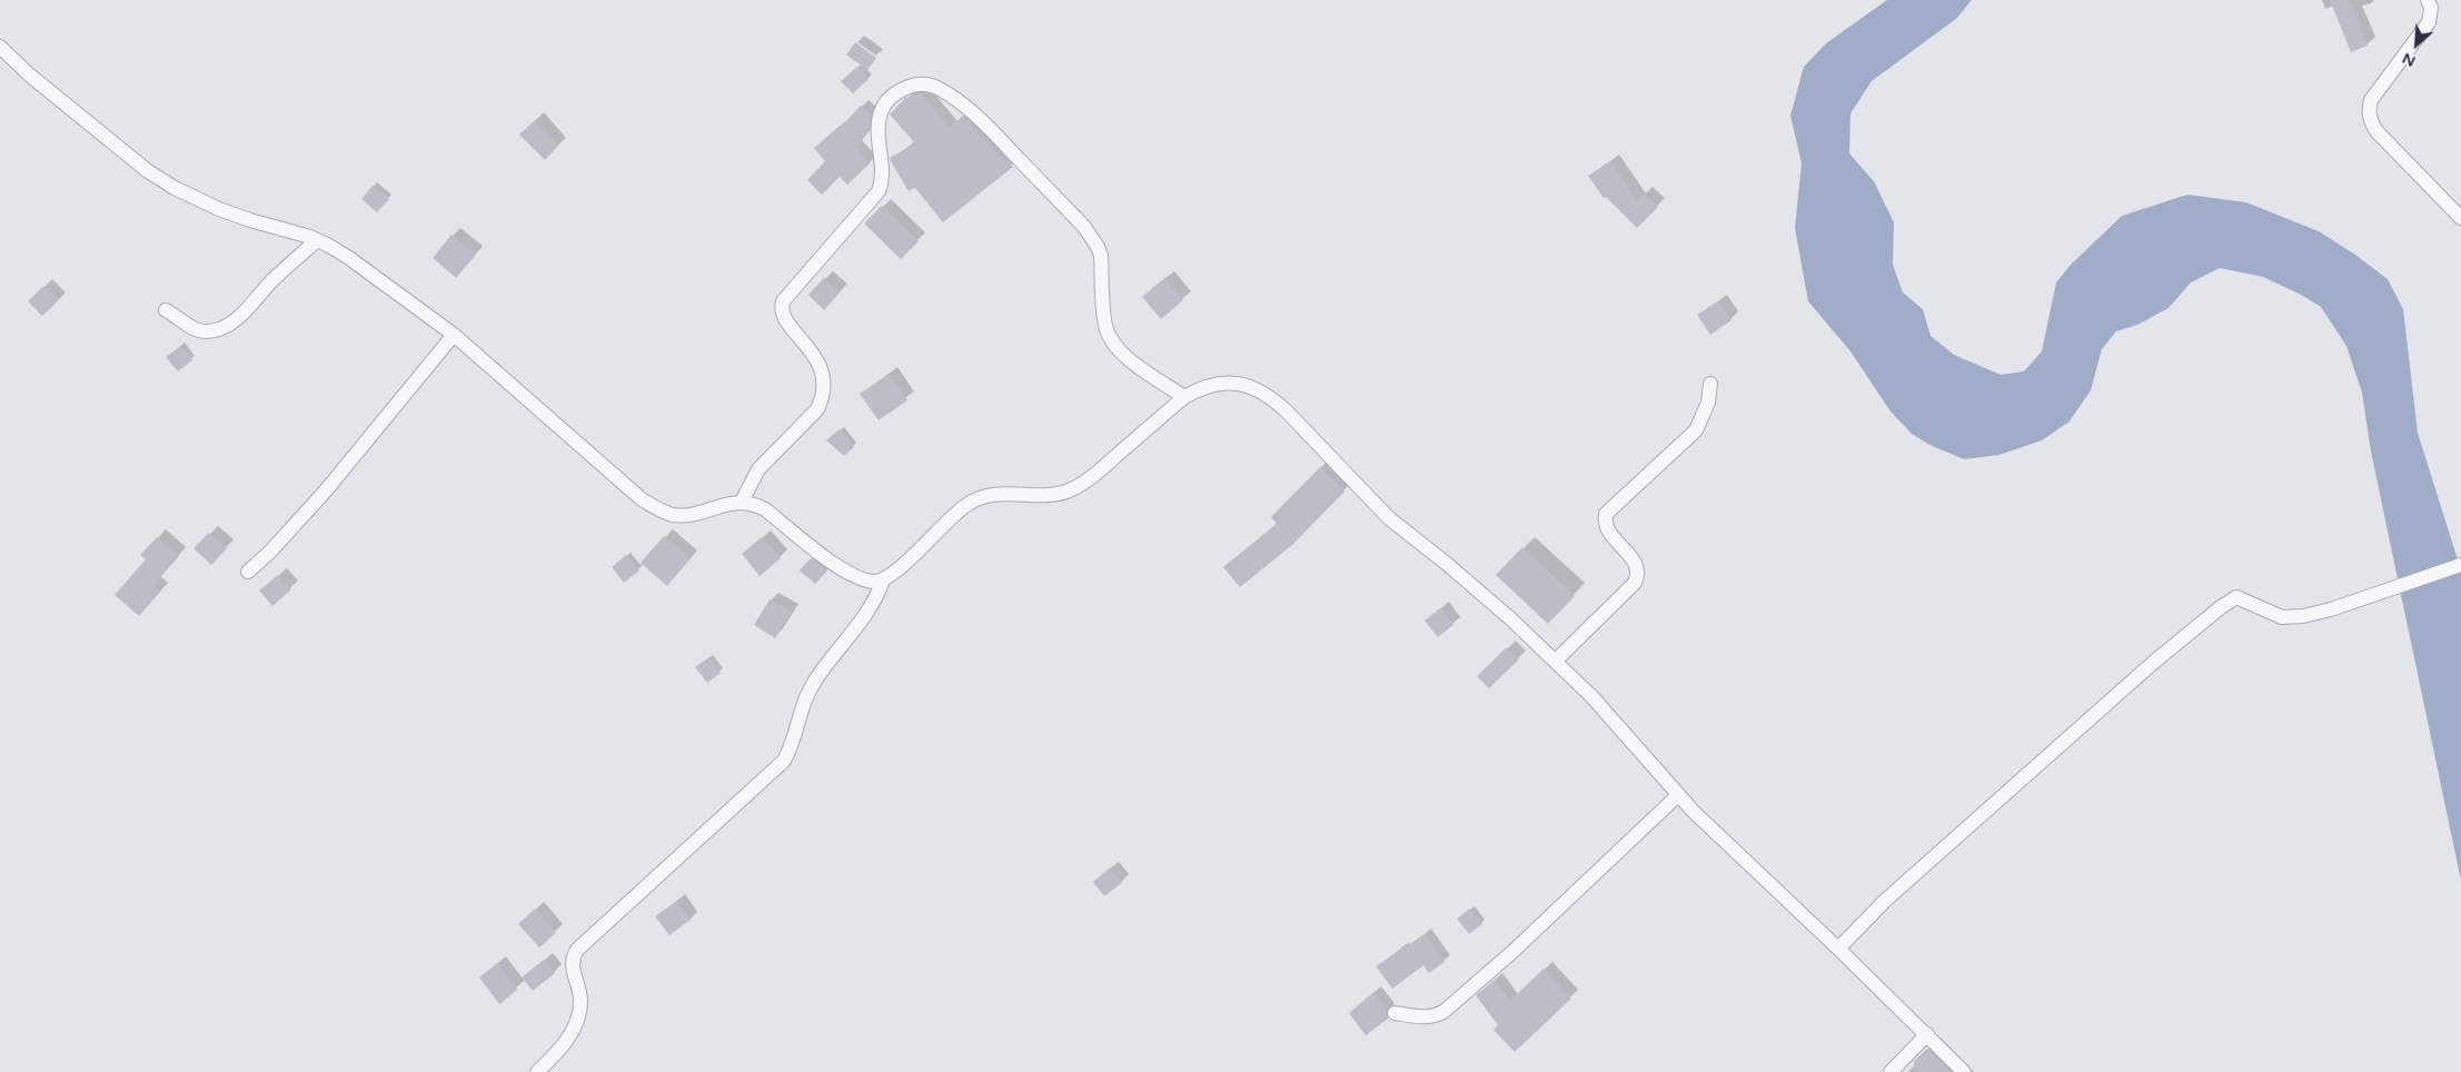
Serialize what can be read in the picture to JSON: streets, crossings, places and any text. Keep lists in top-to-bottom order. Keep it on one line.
{"north":"bottom left"}
